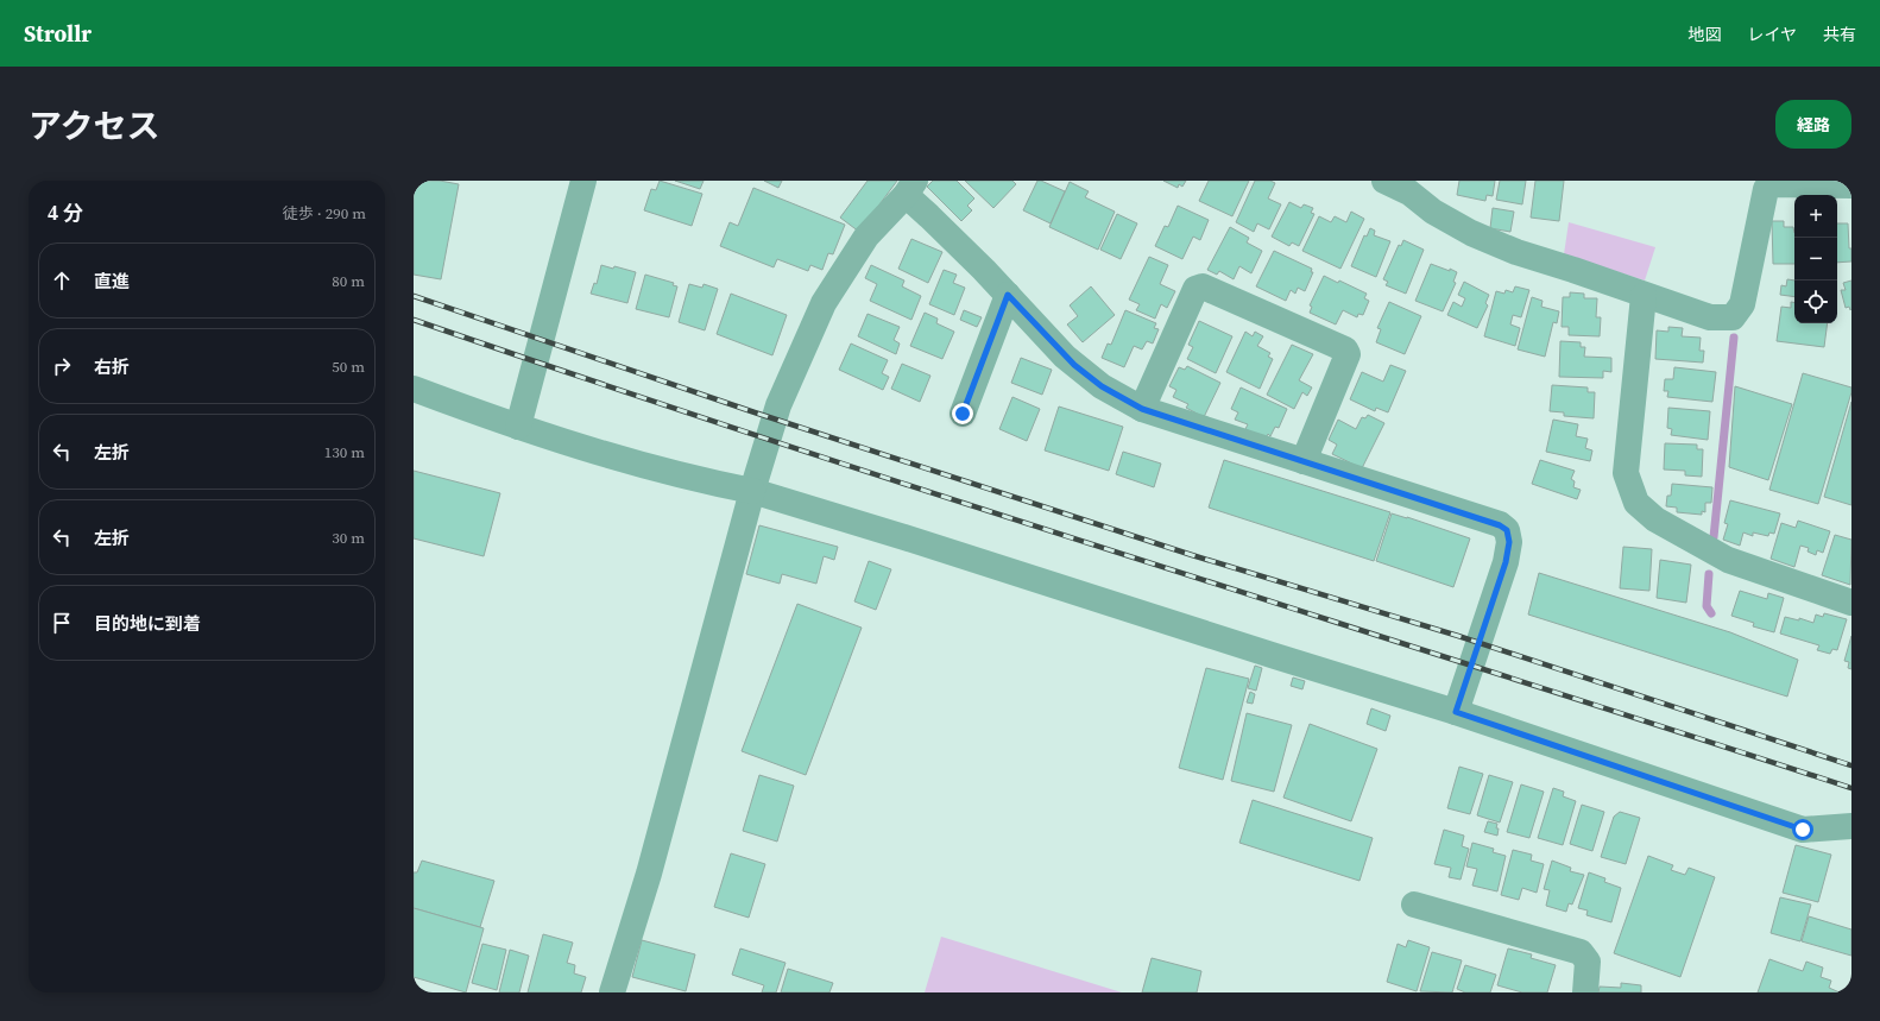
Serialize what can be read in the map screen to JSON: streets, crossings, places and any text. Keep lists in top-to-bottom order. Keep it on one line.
{"page":{"header":"Strollr","nav":["地図","レイヤ","共有"],"title":"アクセス","buttons":"経路","heading":["4 分","徒歩 · 290 m"],"map_buttons":["+","−"],"list":[["直進","80 m"],["右折","50 m"],["左折","130 m"],["左折","30 m"],"目的地に到着"]}}
